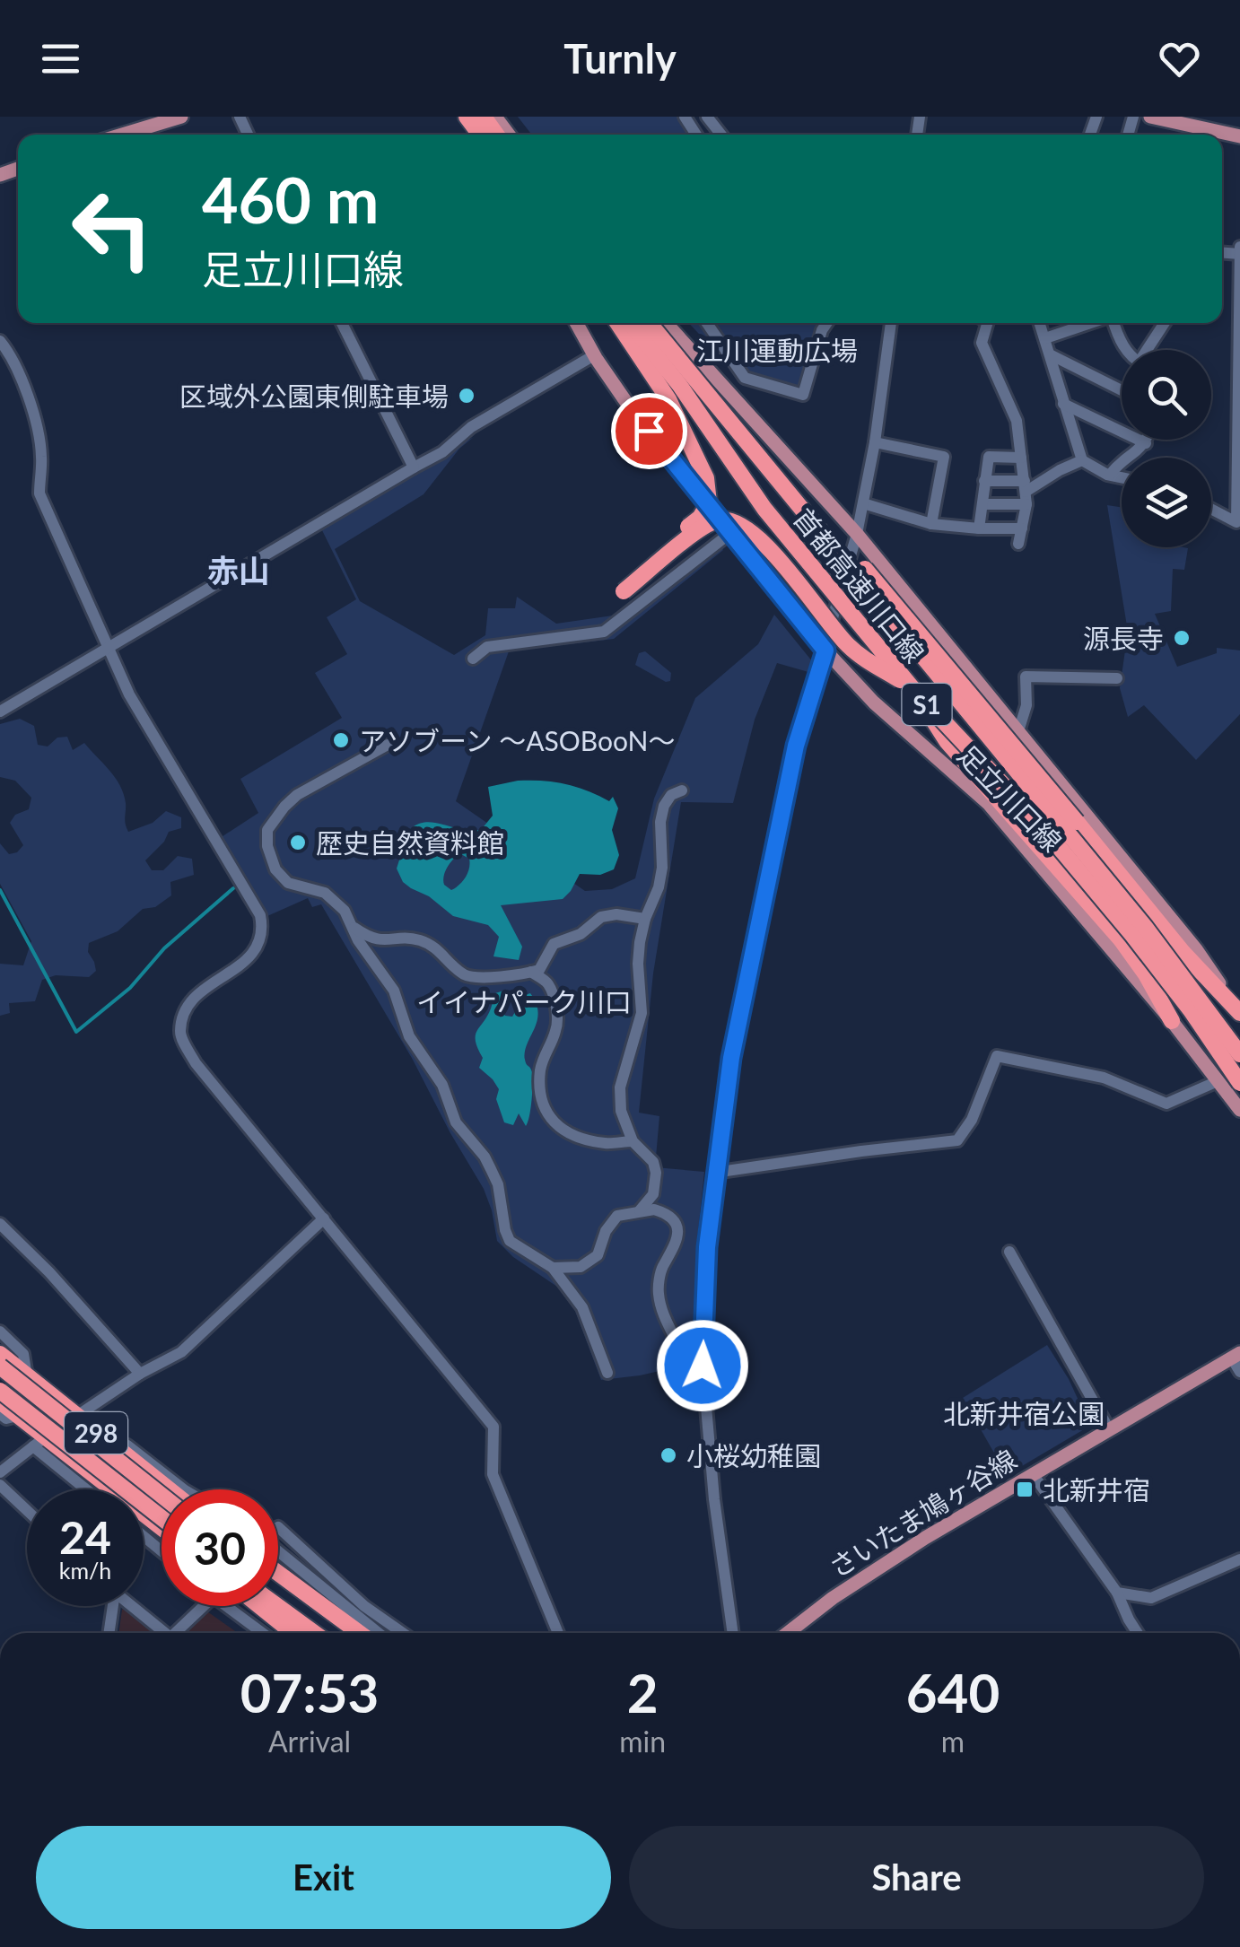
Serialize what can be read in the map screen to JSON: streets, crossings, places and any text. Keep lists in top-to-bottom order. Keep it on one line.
{"streets":{"highway":["首都高速川口線","S1","298"],"main road":["足立川口線","さいたま鳩ヶ谷線"]},"districts":["赤山"],"parks":["江川運動広場","イイナパーク川口","北新井宿公園"],"places":{"other":["区域外公園東側駐車場","源長寺","アソブーン ～ASOBooN～","歴史自然資料館","小桜幼稚園"],"transit":["北新井宿"]},"page":{"header":"Turnly","turn":["460 m","足立川口線"],"speed":"24 km/h","limit":"30","eta":["07:53","Arrival","2","min","640","m"],"buttons":["Exit","Share"]}}
